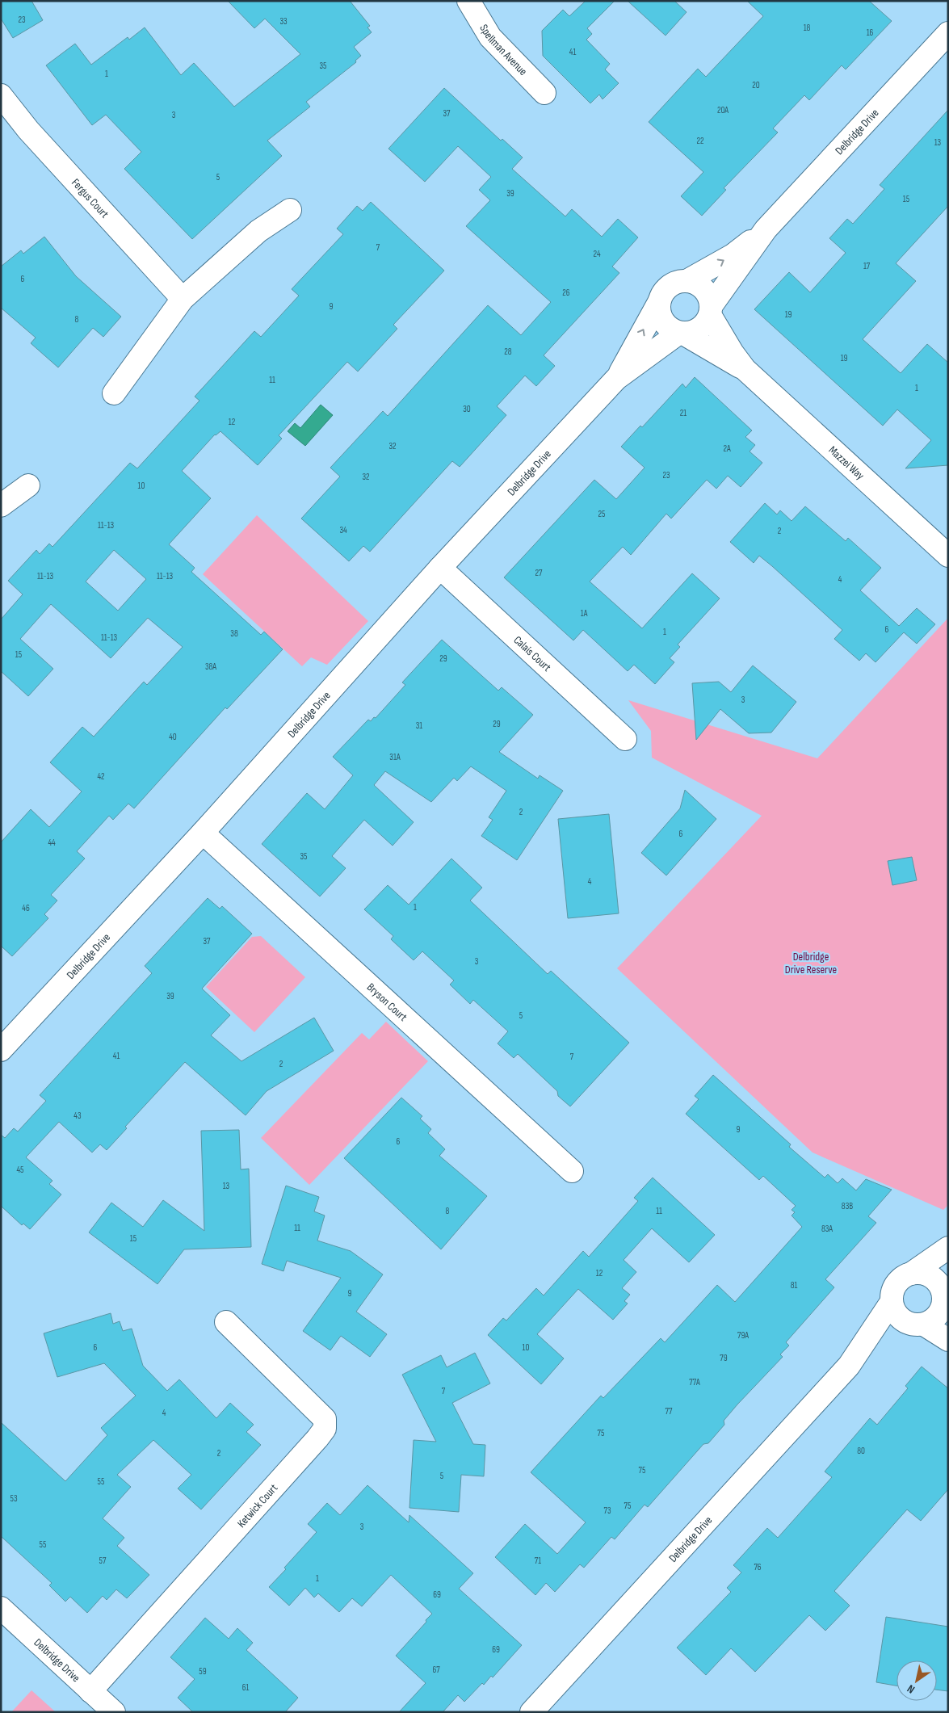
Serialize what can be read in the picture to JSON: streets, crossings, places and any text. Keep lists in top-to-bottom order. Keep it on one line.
{"streets":{"street":["Spellman Avenue","Delbridge Drive","Fergus Court","Mazzei Way","Calais Court","Bryson Court","Ketwick Court"]},"crossings":[["Delbridge Drive","Mazzei Way"],["Delbridge Drive","Calais Court"],["Delbridge Drive","Bryson Court"],["Delbridge Drive","Ketwick Court"]],"parks":["Delbridge Drive Reserve"],"house_numbers":["23","33","18","16","41","35","1","20","20A","37","3","22","13","5","39","15","7","24","17","6","26","9","19","8","28","19","11","1","30","21","12","32","2A","23","32","10","25","11-13","34","2","27","11-13","11-13","4","1A","6","1","38","11-13","15","29","38A","3","29","31","40","31A","42","2","6","44","35","4","1","46","37","3","39","5","41","7","2","43","9","6","45","13","83B","8","11","11","83A","15","12","81","9","79A","6","10","79","77A","7","77","4","75","80","2","75","5","55","53","75","73","3","55","57","71","76","1","69","69","67","59","61"],"north":"bottom left"}
